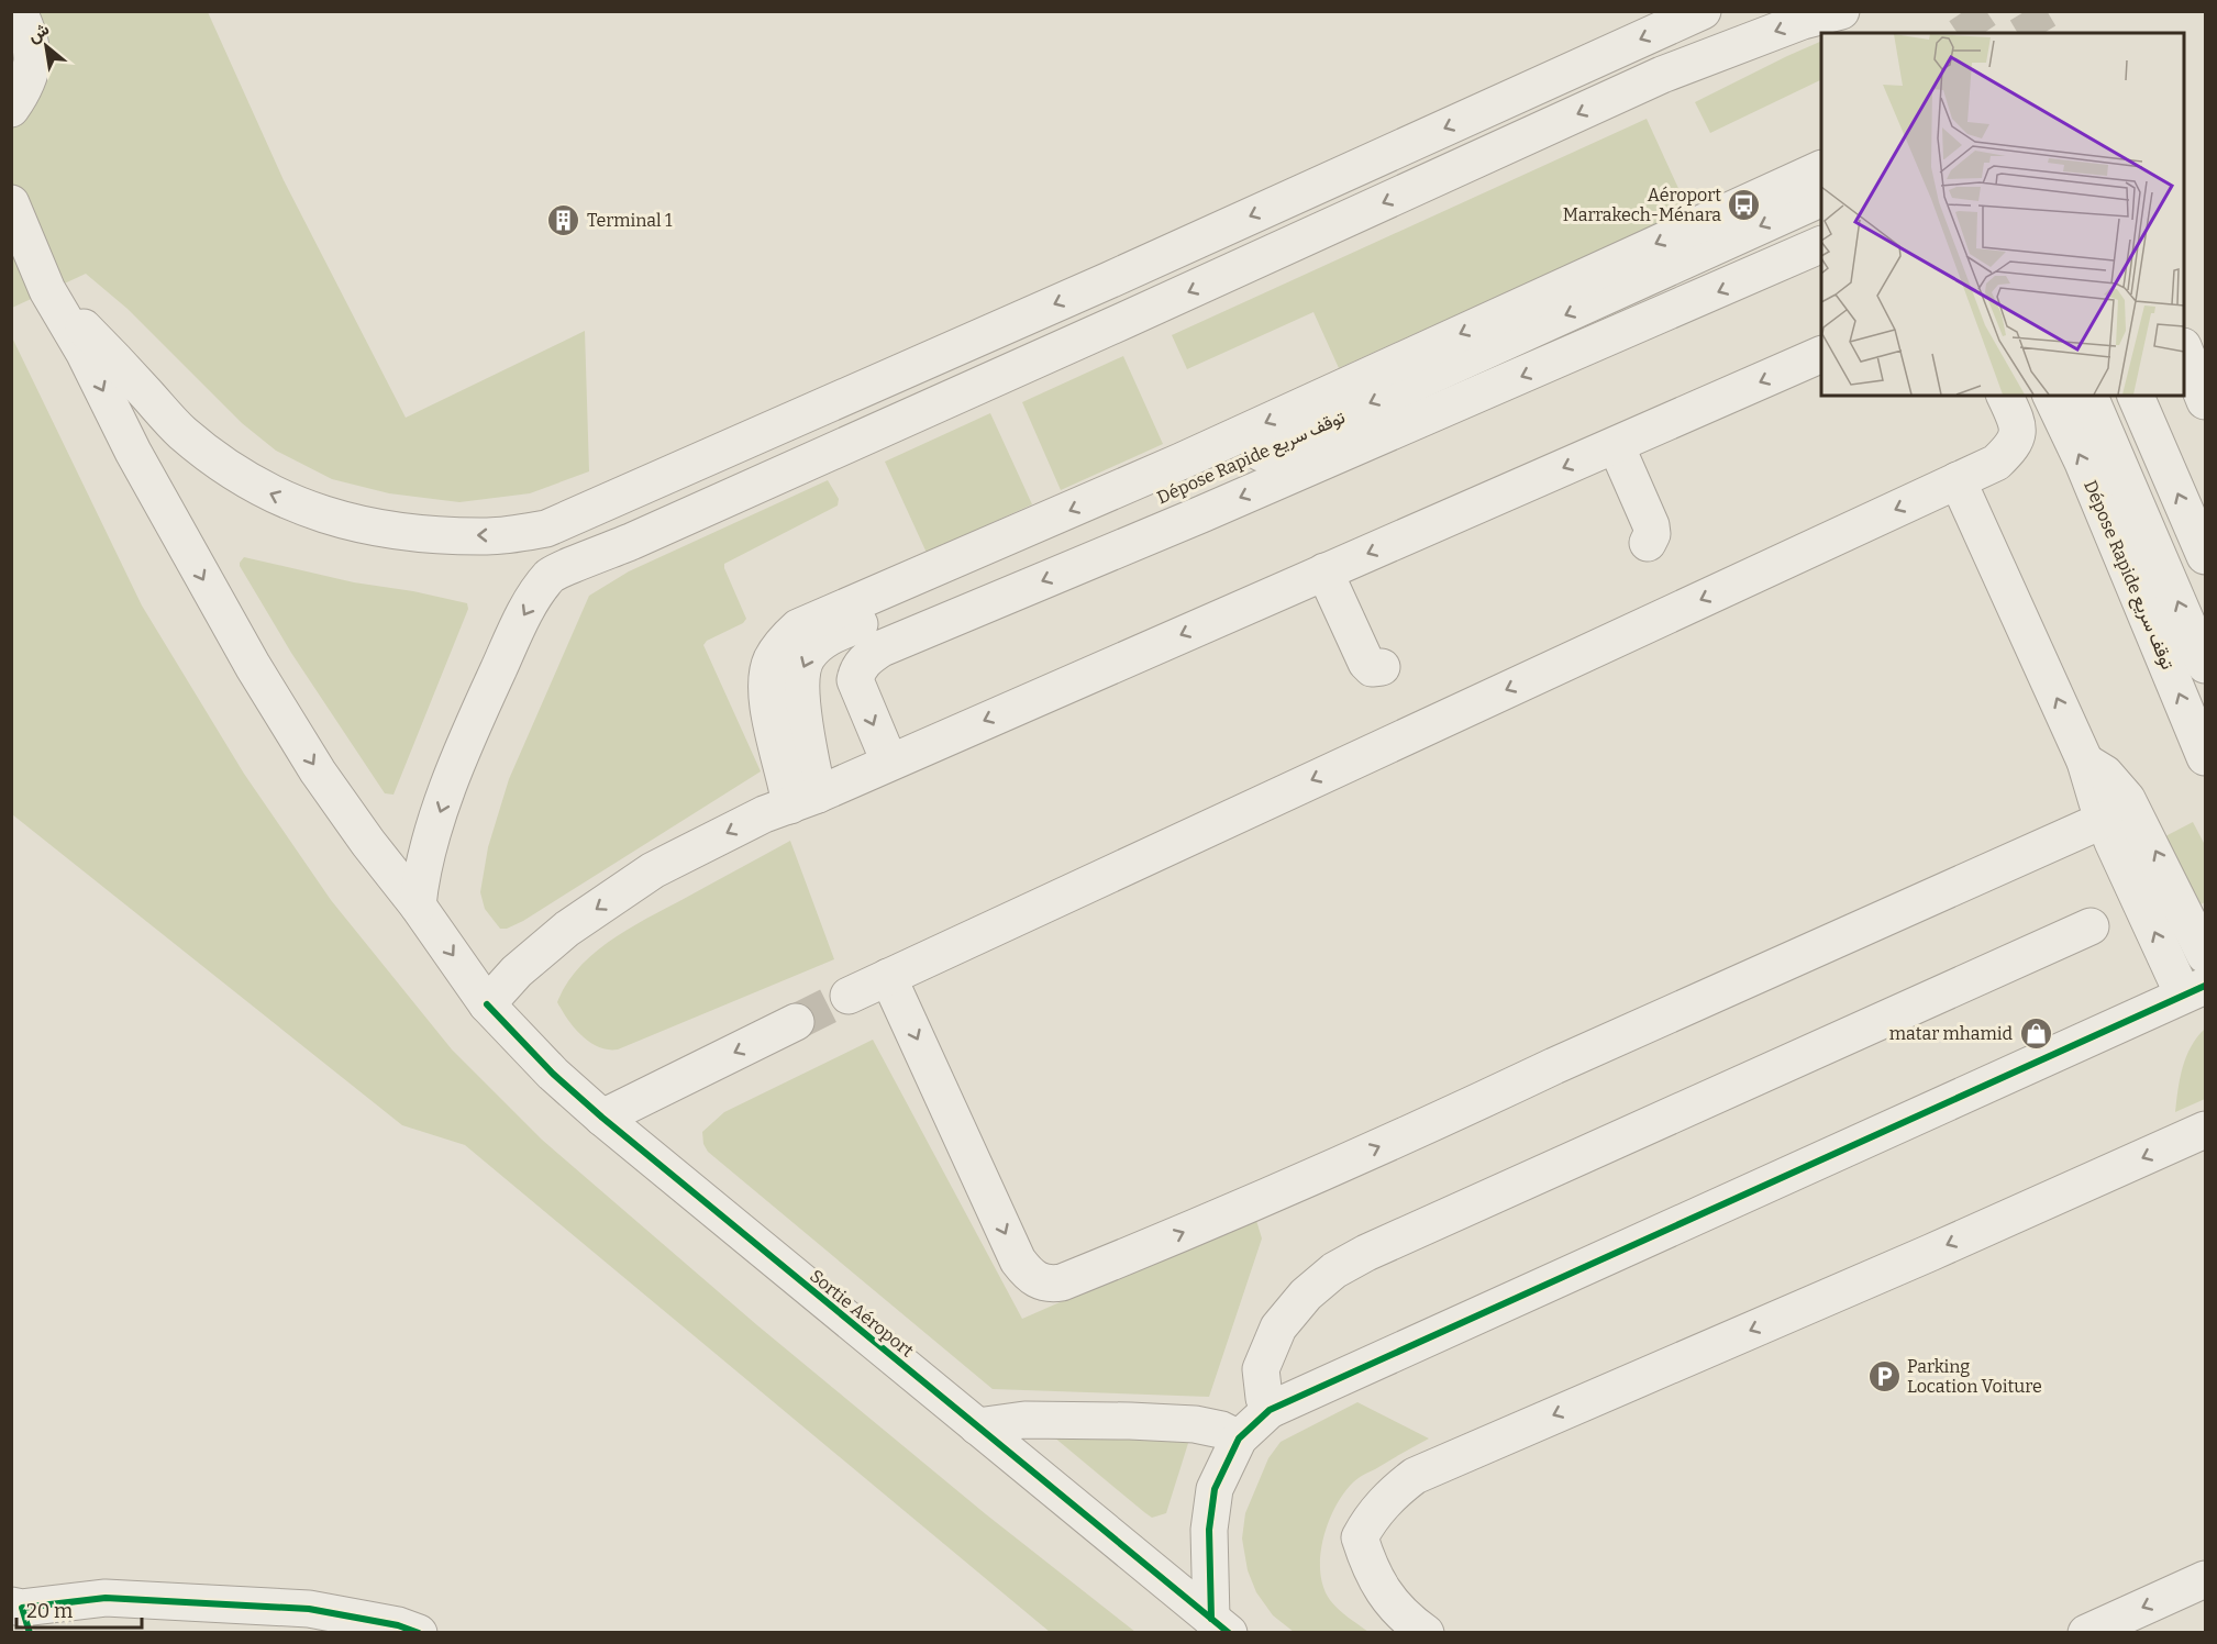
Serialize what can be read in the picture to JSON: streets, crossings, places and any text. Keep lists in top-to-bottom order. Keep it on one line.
{"streets":{"street":["Dépose Rapide توقف سريع","Sortie Aéroport"]},"one_way":["Sortie Aéroport"],"places":{"bus stop":["Aéroport Marrakech-Ménara"],"building":["Terminal 1"],"shop":["matar mhamid"],"parking":["Parking Location Voiture"]},"scale_bar":"20 m","north":"top left"}
